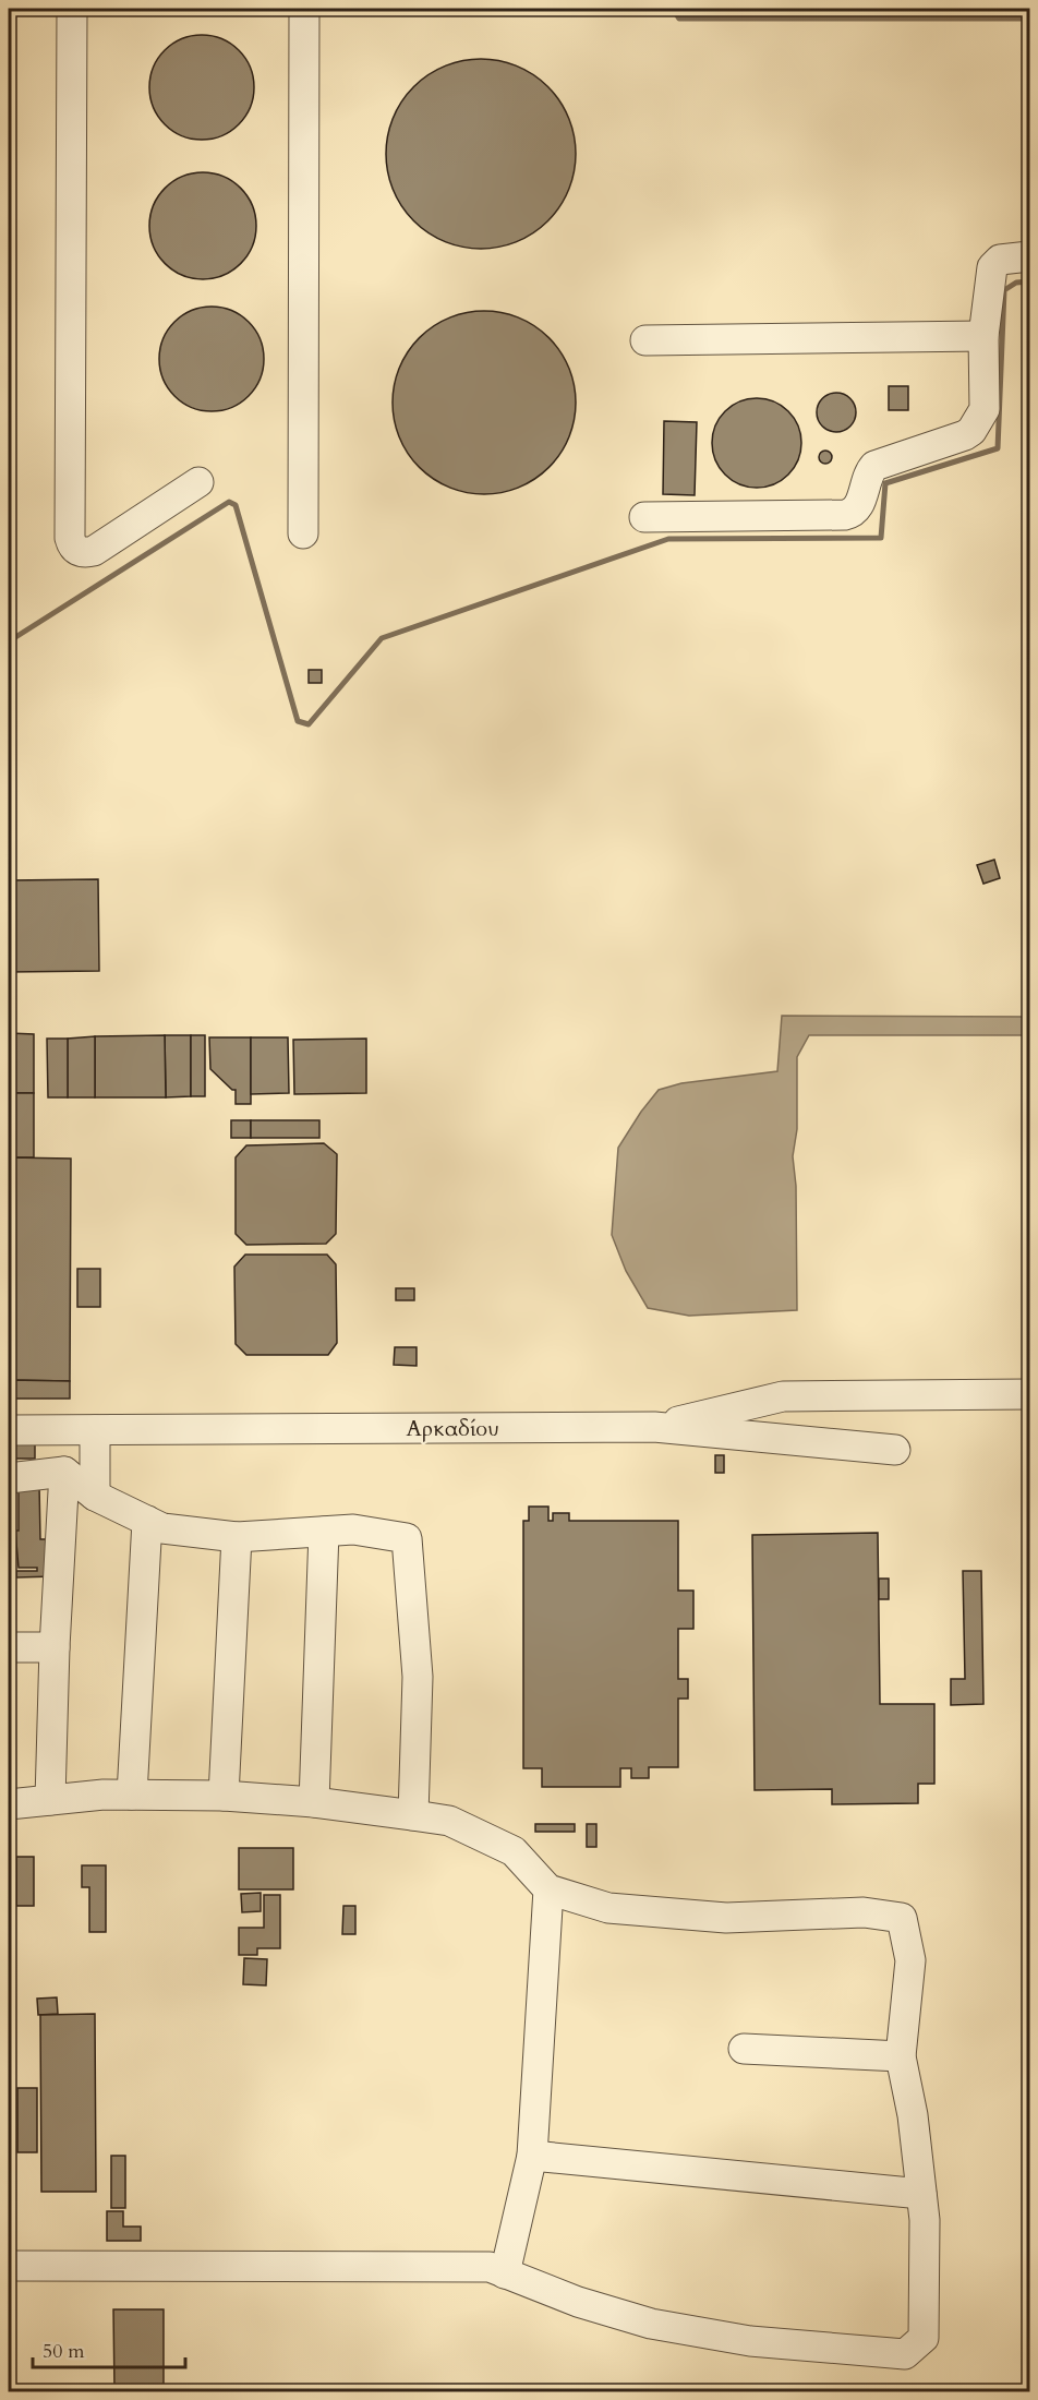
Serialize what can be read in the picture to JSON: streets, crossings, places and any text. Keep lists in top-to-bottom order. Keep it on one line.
{"streets":{"street":["Αρκαδίου"]},"scale_bar":"50 m"}
